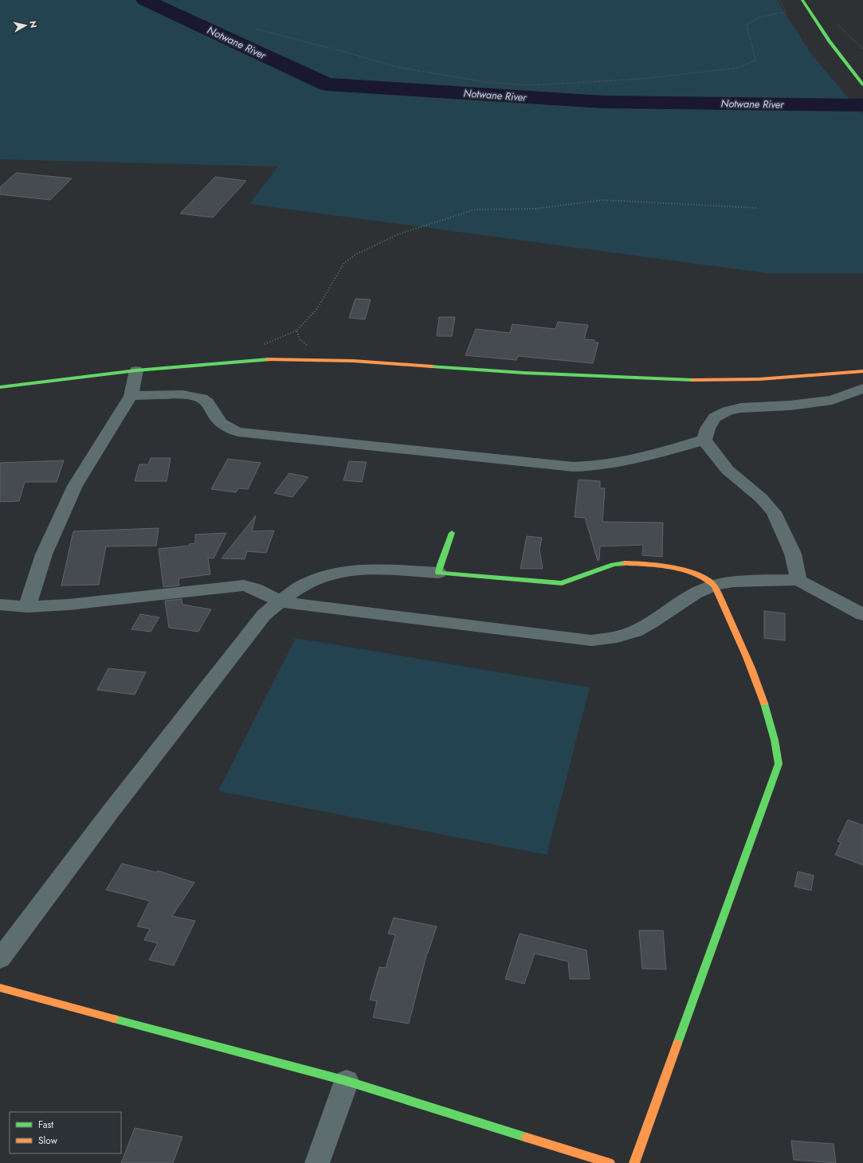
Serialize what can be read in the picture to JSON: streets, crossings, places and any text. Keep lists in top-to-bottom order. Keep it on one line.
{"water":["Notwane River"],"legend":["Fast","Slow"],"north":"right"}
